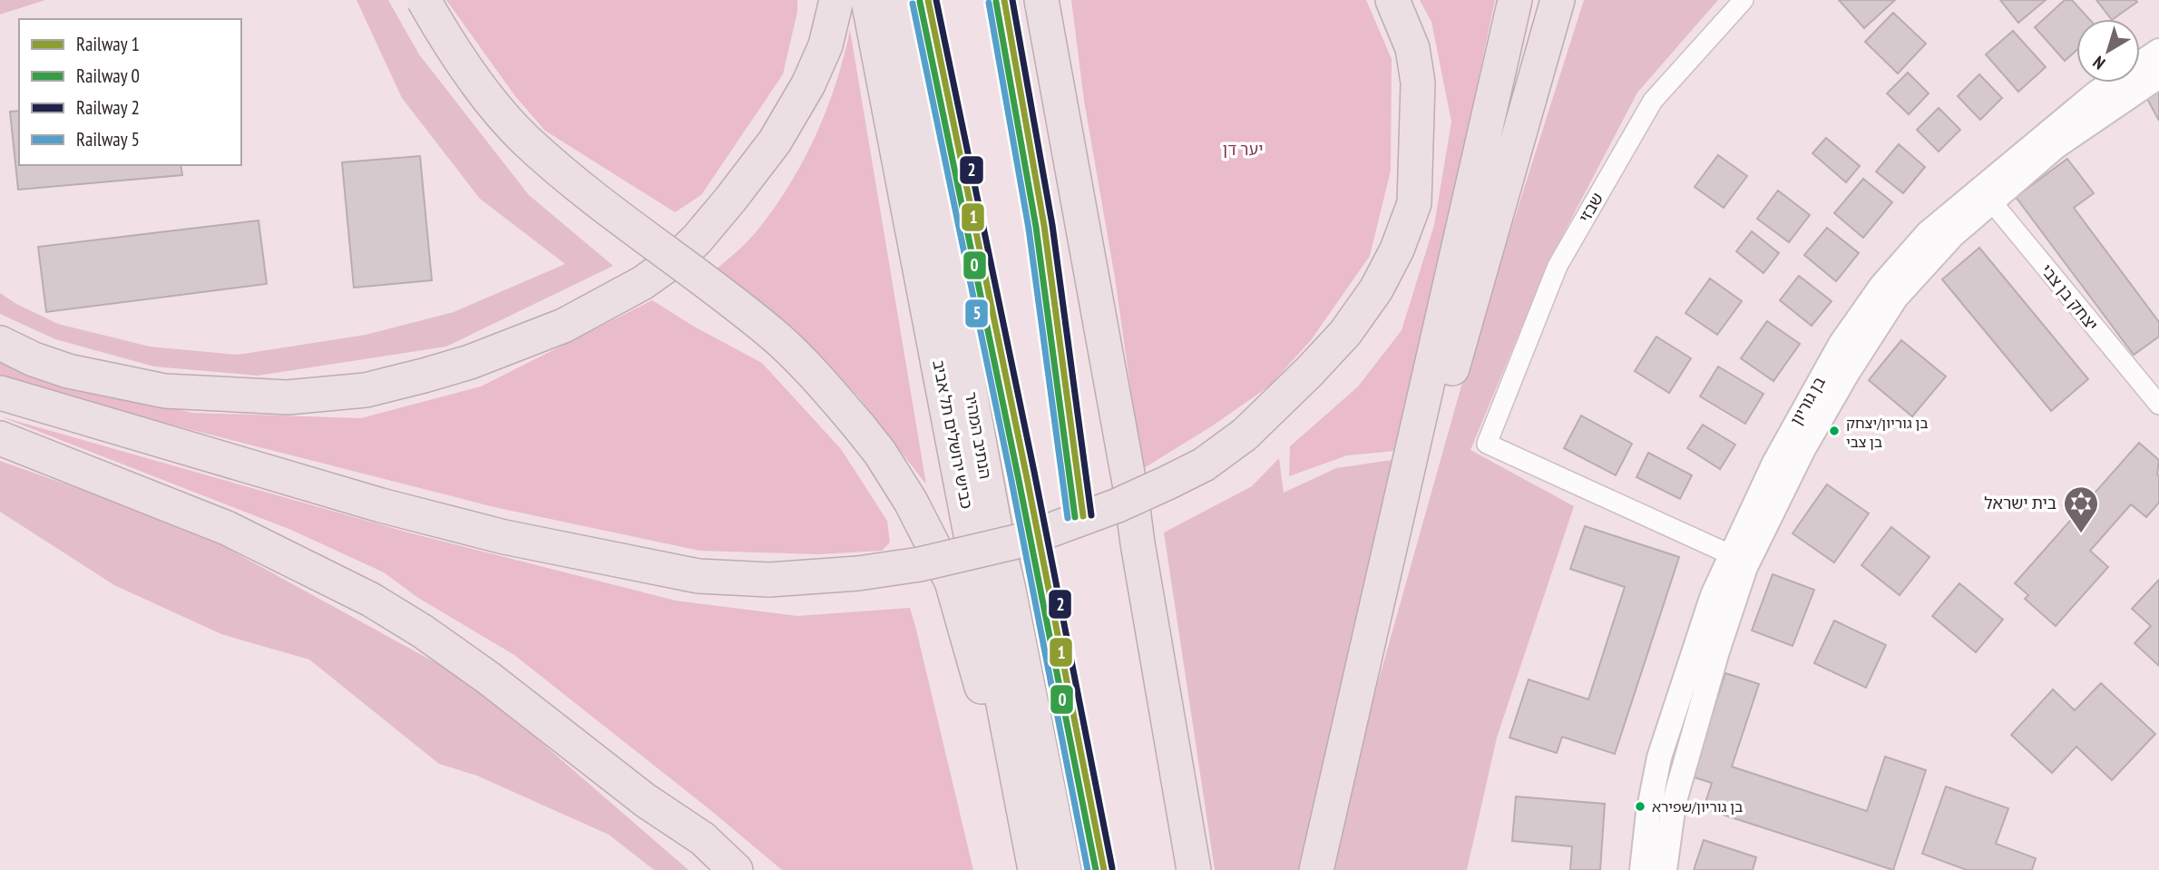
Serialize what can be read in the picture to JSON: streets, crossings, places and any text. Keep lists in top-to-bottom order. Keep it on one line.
{"streets":{"highway":["כביש ירושלים תל אביב","הנתיב המהיר"],"street":["שבזי","יצחק בן צבי","בן גוריון"]},"crossings":[["שבזי","בן גוריון"],["יצחק בן צבי","בן גוריון"]],"parks":["יער דן"],"places":{"other":["בן גוריון/יצחק בן צבי","בן גוריון/שפירא"],"synagogue":["בית ישראל"]},"lines":["rail line 1","rail line 2","rail line 0","rail line 5"],"legend":["Railway 1","Railway 0","Railway 2","Railway 5"],"north":"bottom left"}
